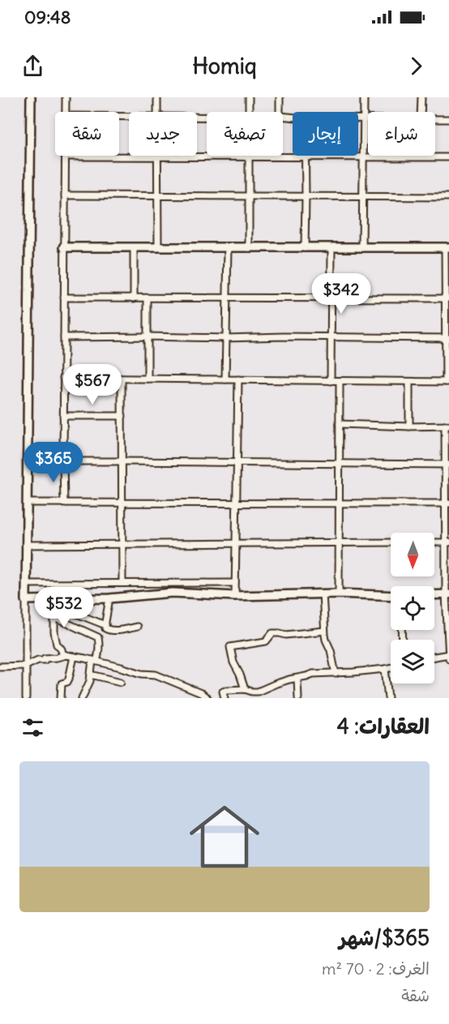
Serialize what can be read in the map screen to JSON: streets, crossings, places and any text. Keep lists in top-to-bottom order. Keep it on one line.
{"north":"bottom","page":{"status":"09:48","header":"Homiq","chip":["شراء","إيجار","تصفية","جديد","شقة"],"price":["$342","$567","$365","$532"],"heading":"العقارات: 4","list":[{"name":"$365/شهر","note":"الغرف: 2 · 70 m² · شقة"}]}}
